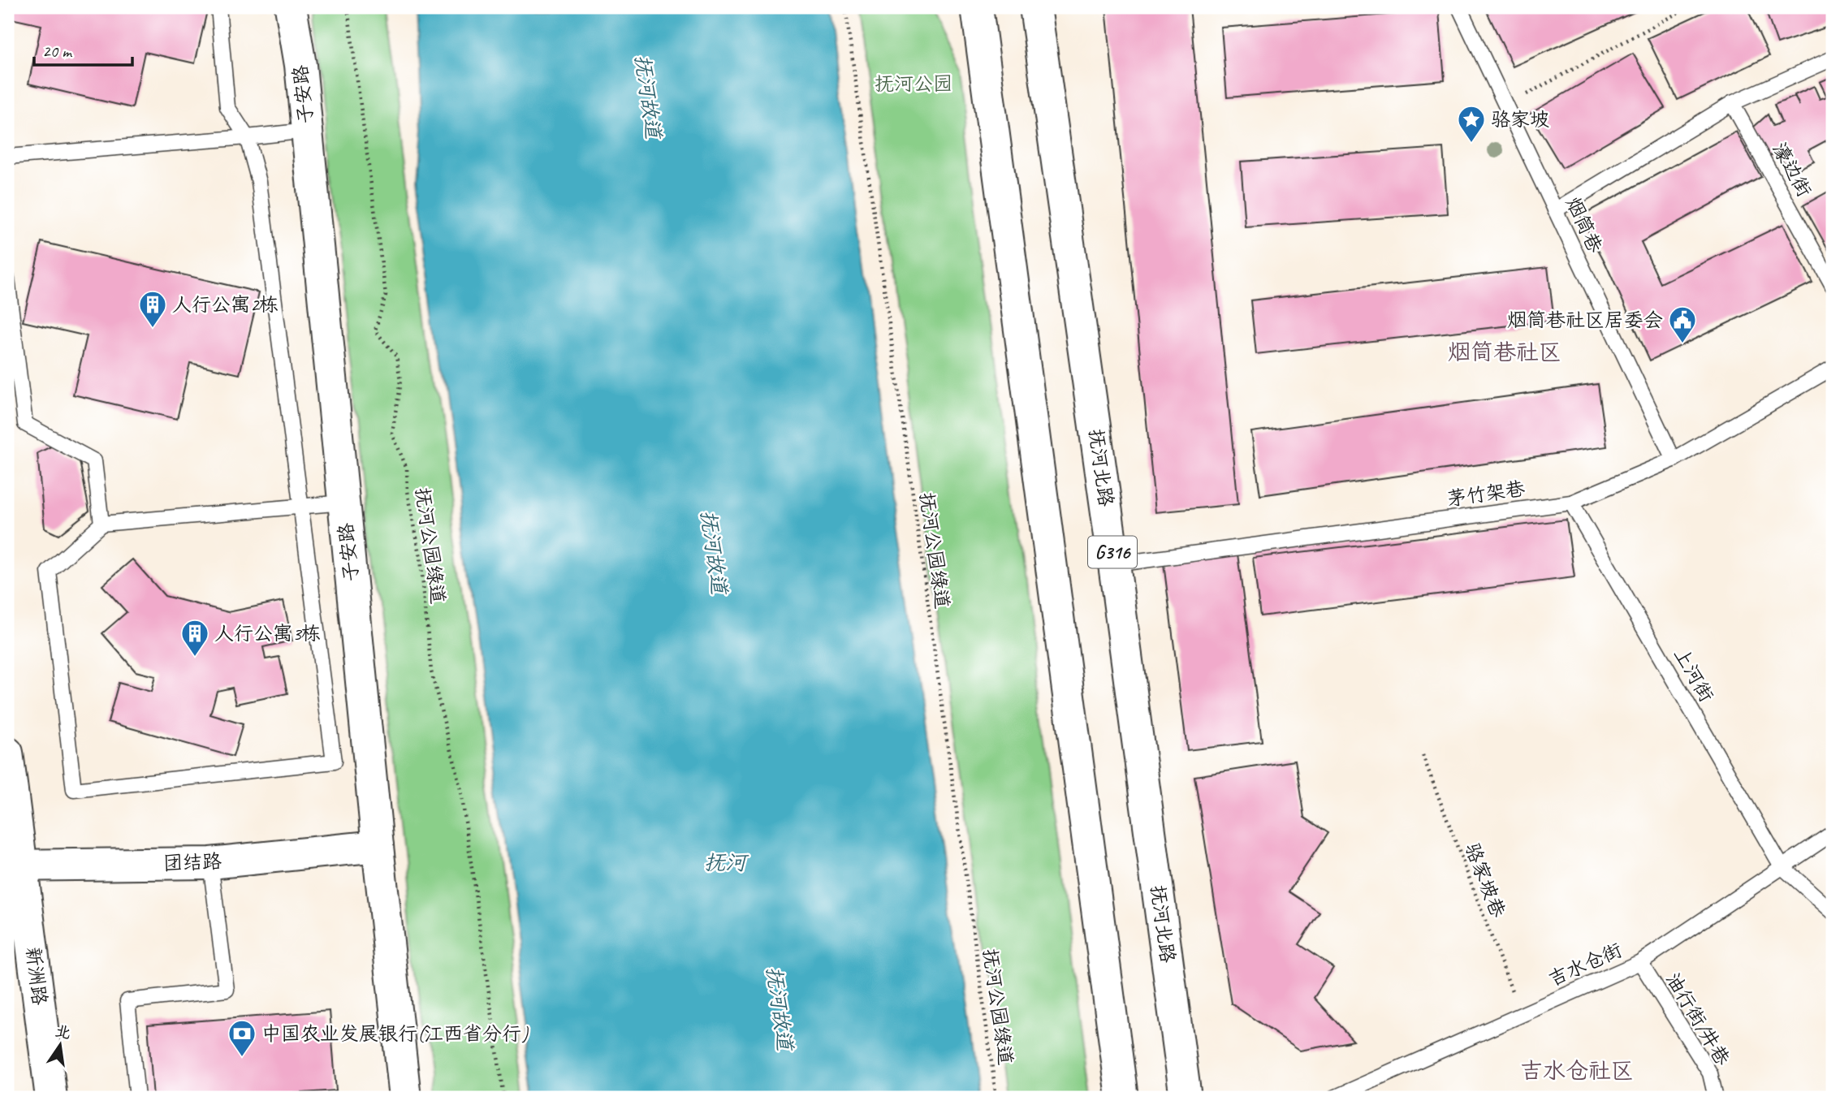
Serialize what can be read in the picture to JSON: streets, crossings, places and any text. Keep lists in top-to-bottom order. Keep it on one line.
{"streets":{"main road":["子安路","抚河北路","G316","团结路","新洲路"],"lane":["濠边街","烟筒巷","茅竹架巷","上河街","吉水仓街","油行街/井巷"],"path":["抚河公园绿道","骆家坡巷"]},"crossings":[["子安路","团结路"],["烟筒巷","茅竹架巷"],["抚河北路","茅竹架巷"],["茅竹架巷","上河街"],["上河街","吉水仓街"],["团结路","新洲路"],["骆家坡巷","吉水仓街"],["吉水仓街","油行街/井巷"]],"districts":["烟筒巷社区","吉水仓社区"],"water":["抚河故道","抚河"],"parks":["抚河公园"],"places":{"place":["骆家坡"],"building":["人行公寓2栋","人行公寓3栋"],"public building":["烟筒巷社区居委会"],"bank":["中国农业发展银行(江西省分行)"]},"scale_bar":"20 m","north":"top"}
